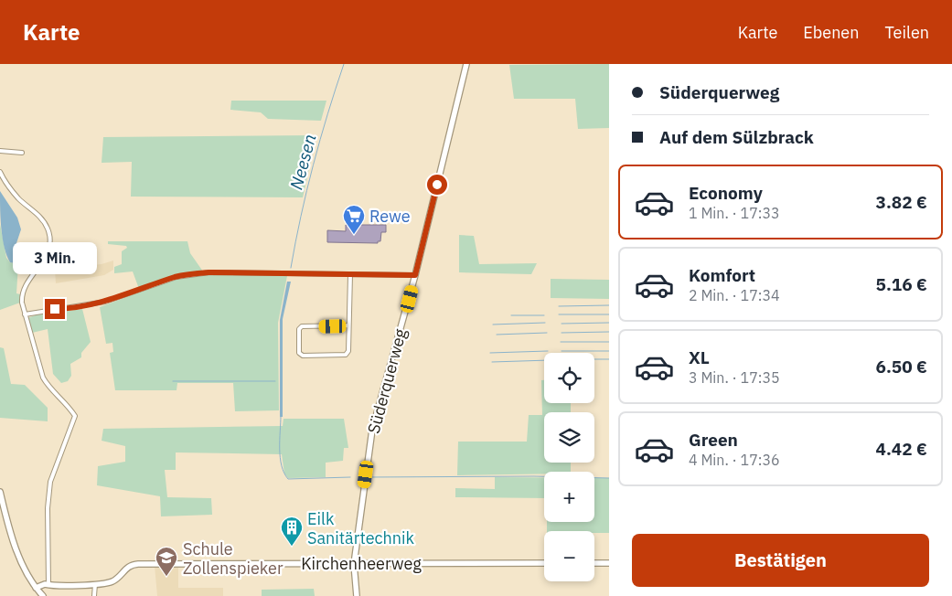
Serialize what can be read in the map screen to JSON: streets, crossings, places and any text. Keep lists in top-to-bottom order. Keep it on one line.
{"streets":{"street":["Süderquerweg","Kirchenheerweg"]},"crossings":[["Süderquerweg","Kirchenheerweg"]],"water":["Neesen"],"places":{"supermarket":["Rewe"],"building":["Eilk Sanitärtechnik"],"school or university":["Schule Zollenspieker"]},"page":{"header":"Karte","nav":["Karte","Ebenen","Teilen"],"banner":["Süderquerweg","Auf dem Sülzbrack"],"list":[{"name":"Economy","note":"1 Min. · 17:33","value":"3.82 €"},{"name":"Komfort","note":"2 Min. · 17:34","value":"5.16 €"},{"name":"XL","note":"3 Min. · 17:35","value":"6.50 €"},{"name":"Green","note":"4 Min. · 17:36","value":"4.42 €"}],"bubble":"3 Min.","map_buttons":["+","−"],"buttons":"Bestätigen"}}
